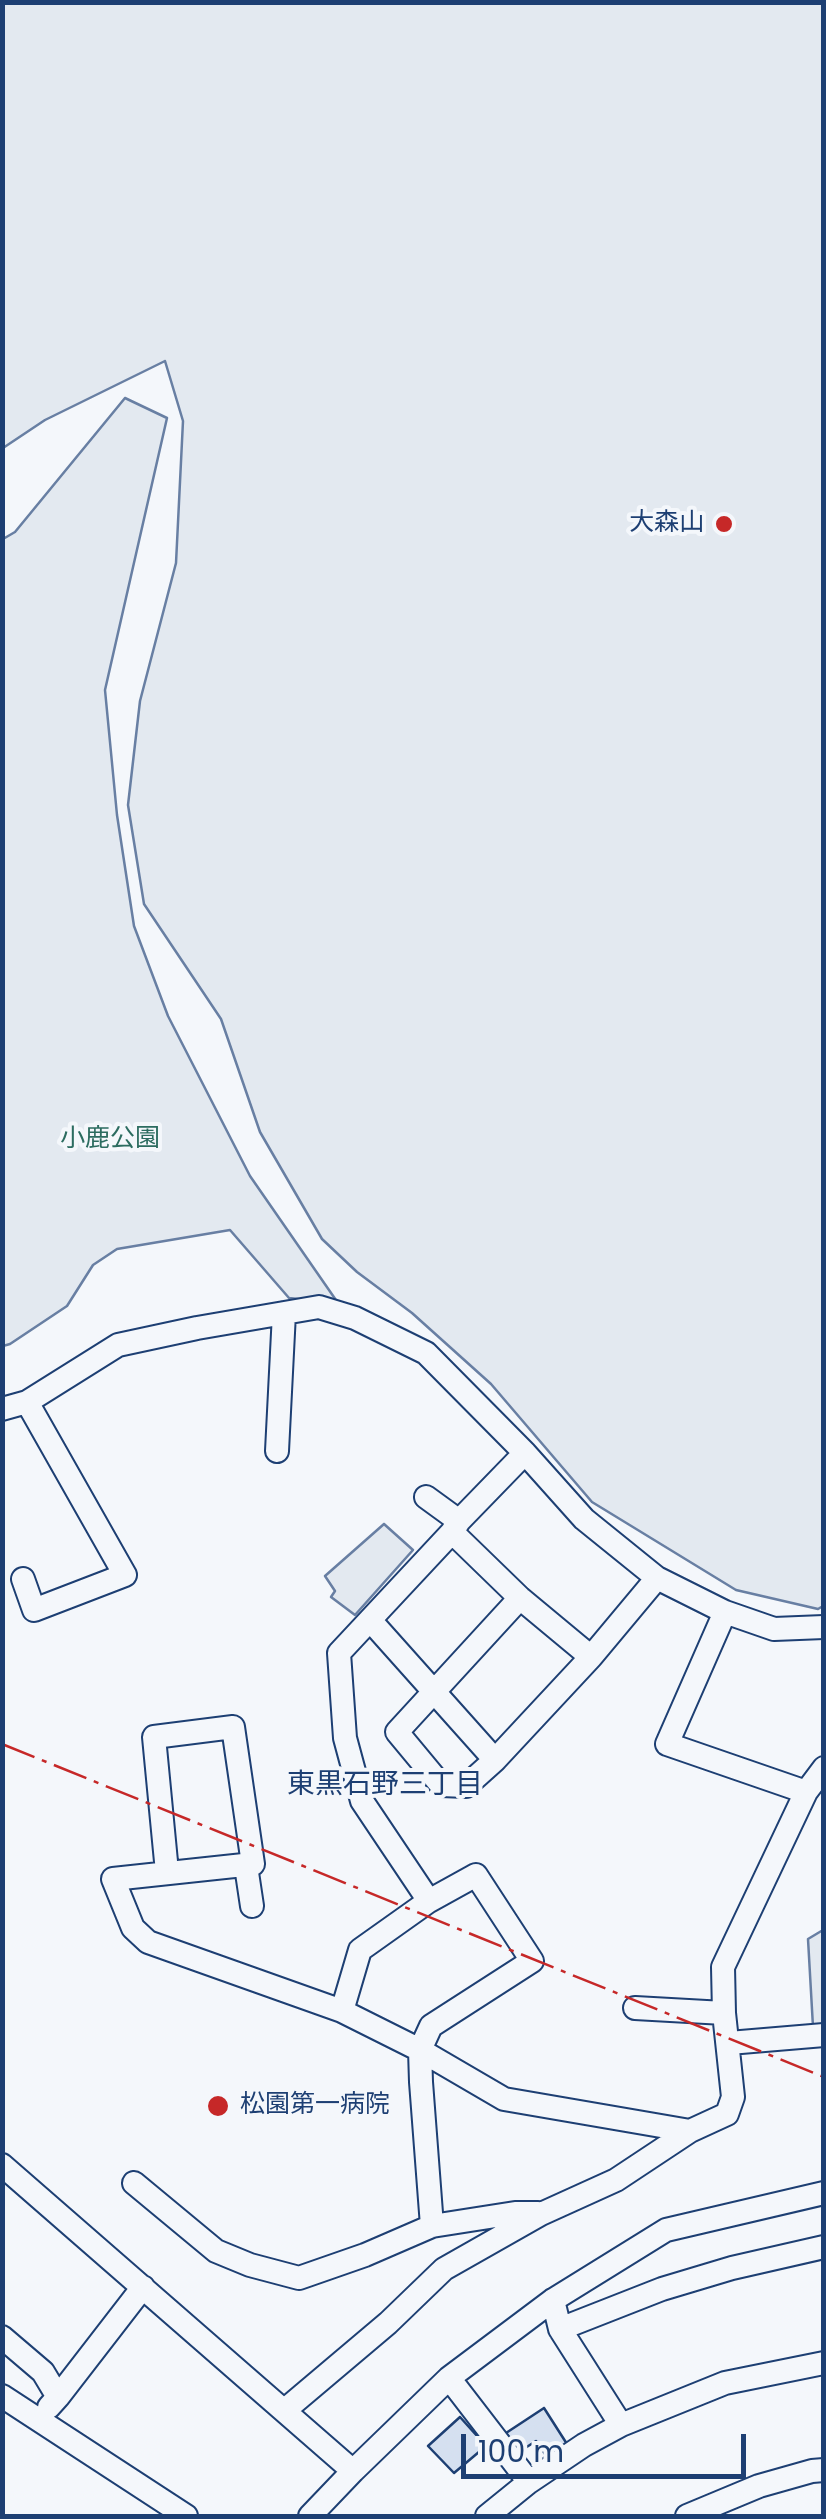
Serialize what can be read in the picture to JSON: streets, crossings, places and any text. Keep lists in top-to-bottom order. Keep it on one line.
{"districts":["東黒石野三丁目"],"parks":["小鹿公園"],"places":["大森山","松園第一病院"],"scale_bar":"100 m"}
